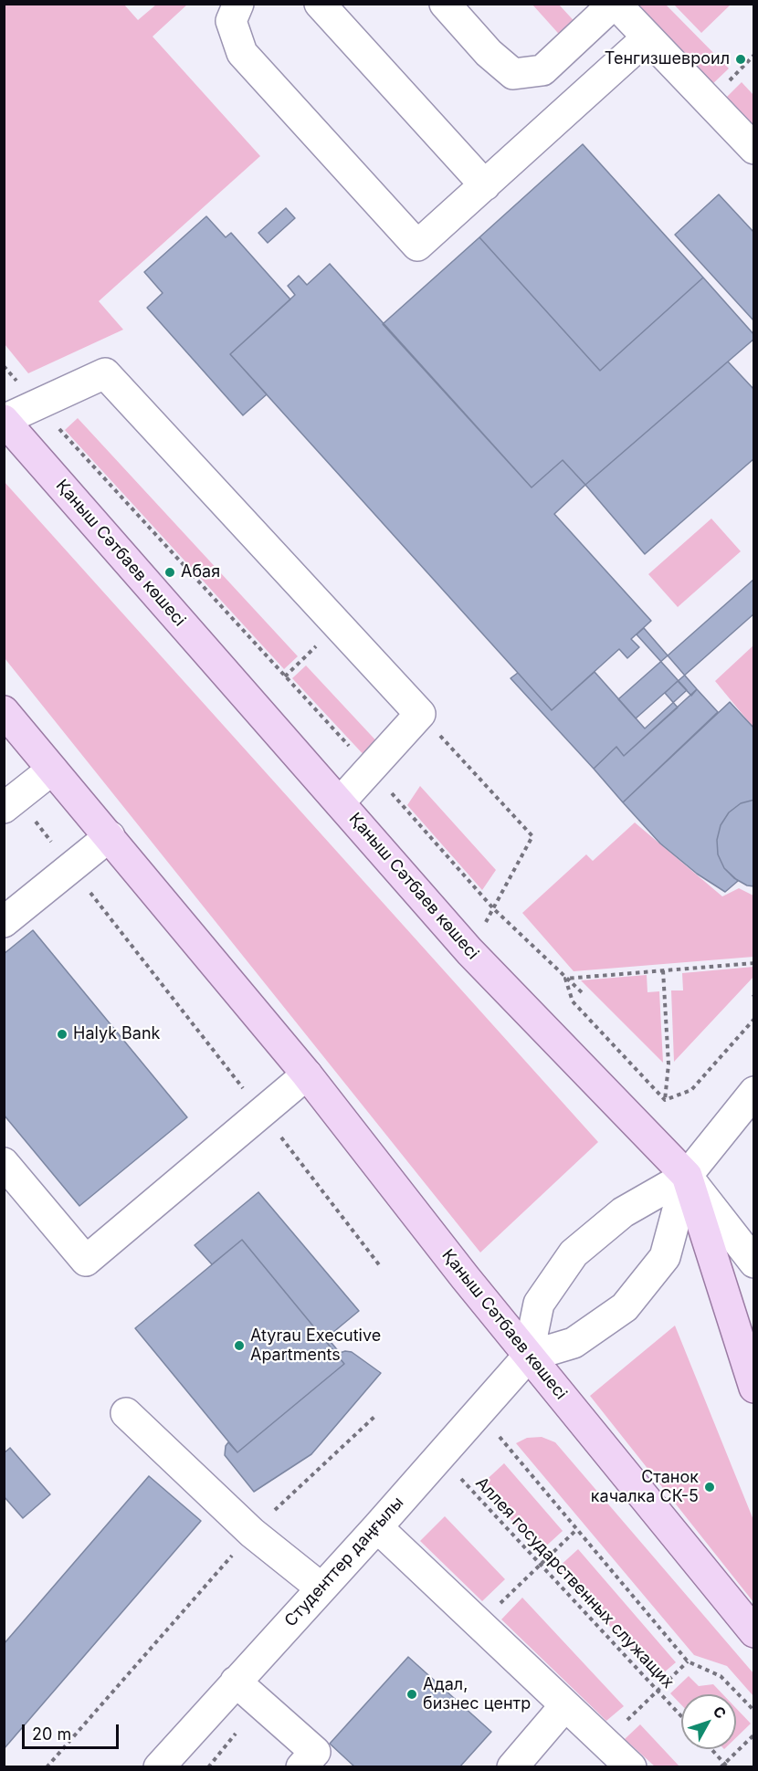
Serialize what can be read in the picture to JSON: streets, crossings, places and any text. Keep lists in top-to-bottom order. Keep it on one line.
{"streets":{"main road":["Қаныш Сәтбаев көшесі"],"street":["Студенттер даңғылы"],"path":["Аллея государственных служащих"]},"crossings":[["Қаныш Сәтбаев көшесі","Студенттер даңғылы"]],"places":["Тенгизшевроил","Абая","Halyk Bank","Atyrau Executive Apartments","Станок качалка СК-5","Адал, бизнес центр"],"scale_bar":"20 m","north":"top right"}
